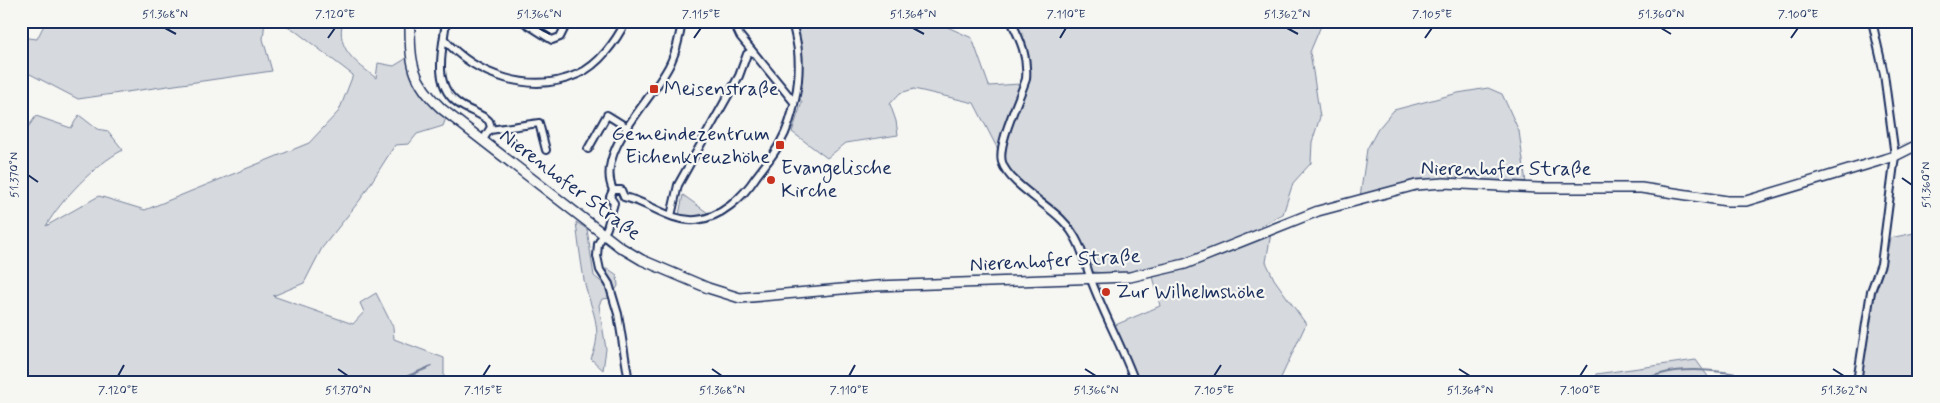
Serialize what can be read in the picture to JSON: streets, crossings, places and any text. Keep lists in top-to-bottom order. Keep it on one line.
{"streets":{"street":["Nierenhofer Straße"]},"places":{"transit":["Meisenstraße","Gemeindezentrum Eichenkreuzhöhe"],"other":["Evangelische Kirche","Zur Wilhelmshöhe"]},"coordinates":["51.368°N","7.120°E","51.366°N","7.115°E","51.364°N","7.110°E","51.362°N","7.105°E","51.360°N","7.100°E","51.370°N"]}
